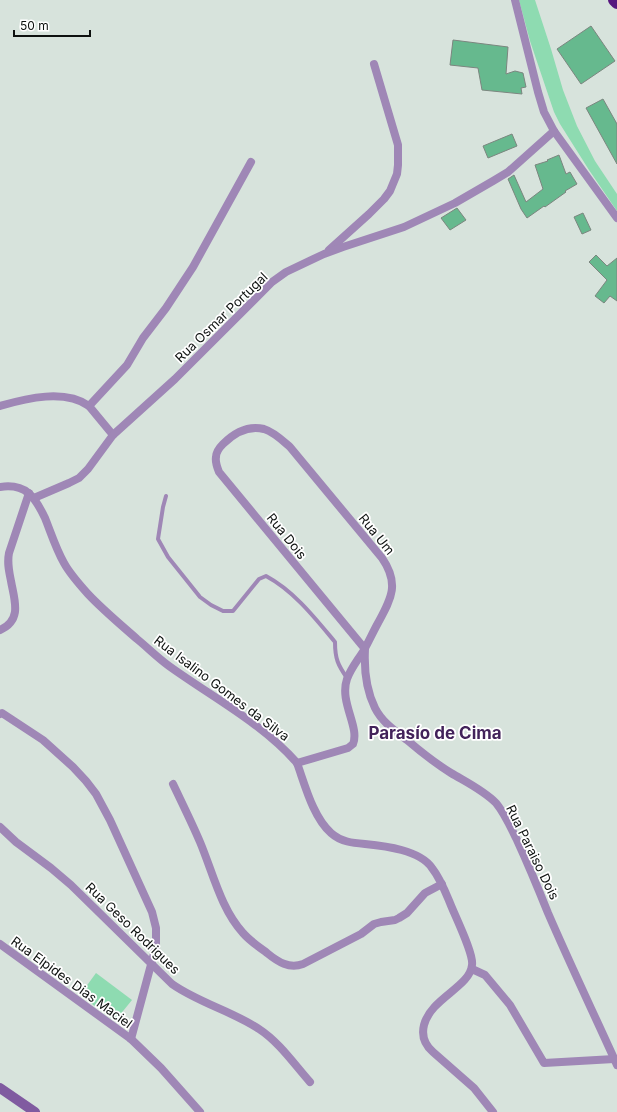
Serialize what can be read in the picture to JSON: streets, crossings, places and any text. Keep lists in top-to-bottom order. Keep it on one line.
{"streets":{"street":["Rua Osmar Portugal","Rua Um","Rua Dois","Rua Isalino Gomes da Silva","Rua Paraiso Dois","Rua Geso Rodrigues","Rua Elpides Dias Maciel"]},"crossings":[["Rua Osmar Portugal","Rua Isalino Gomes da Silva"],["Rua Um","Rua Dois"],["Rua Um","Rua Isalino Gomes da Silva"],["Rua Um","Rua Paraiso Dois"],["Rua Dois","Rua Paraiso Dois"]],"districts":["Parasío de Cima"],"scale_bar":"50 m"}
